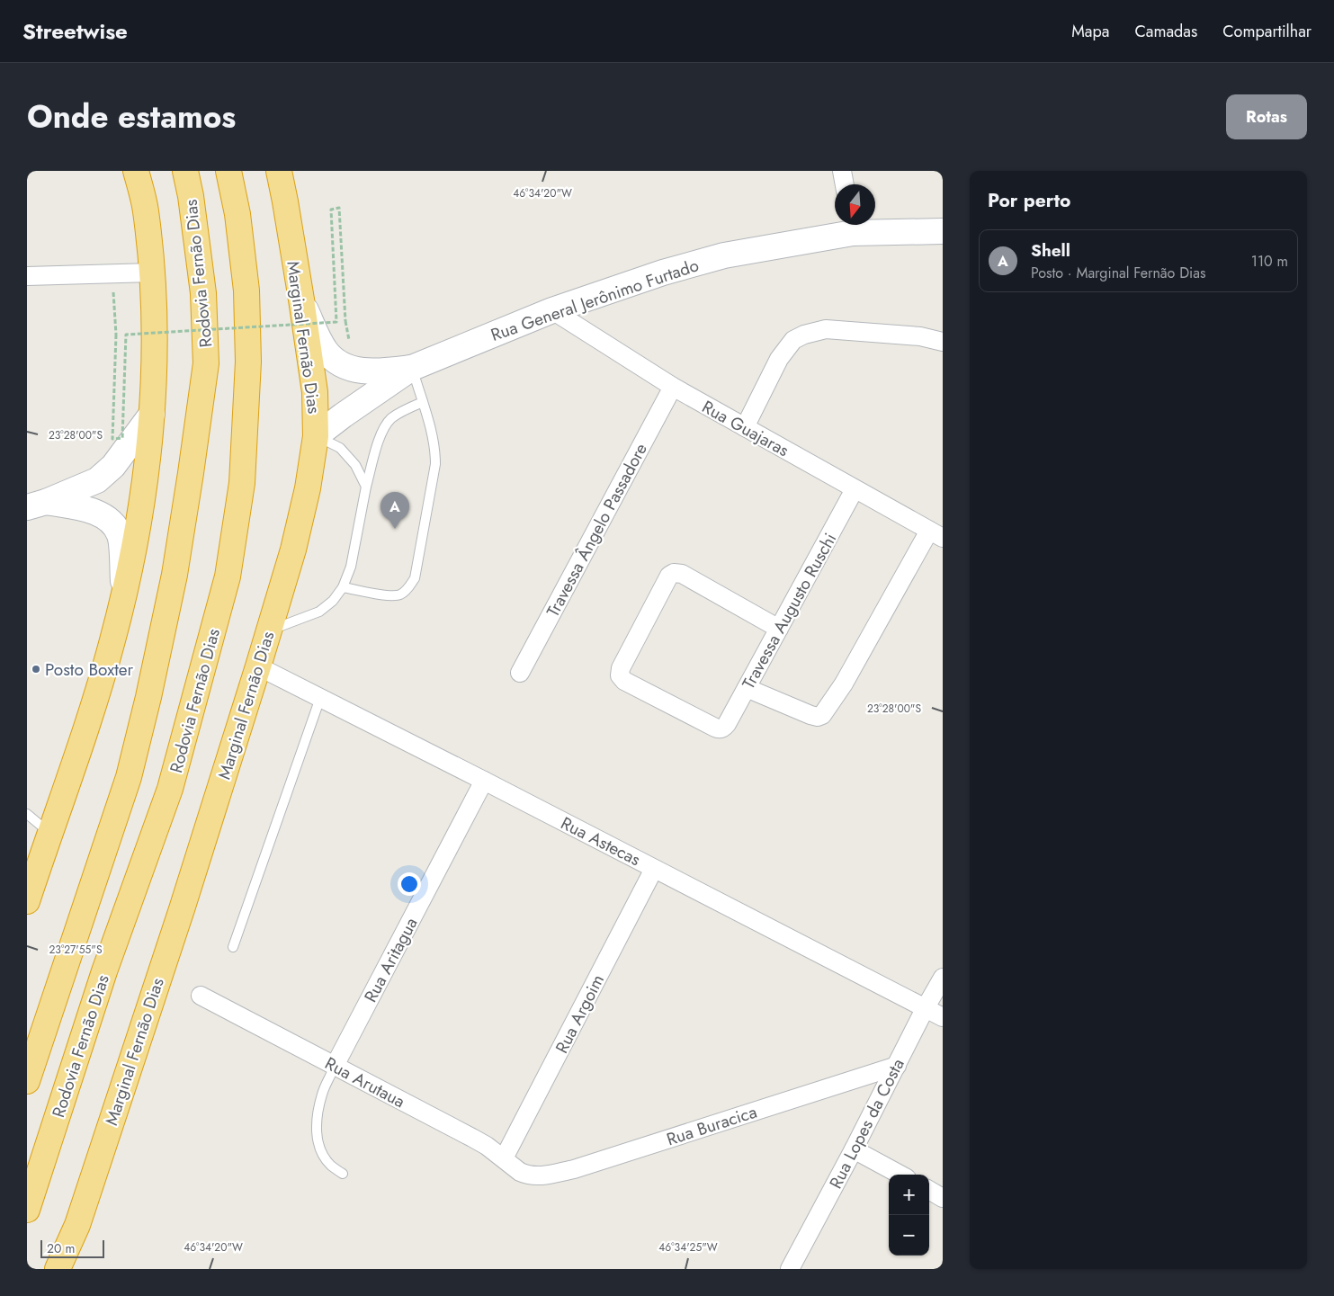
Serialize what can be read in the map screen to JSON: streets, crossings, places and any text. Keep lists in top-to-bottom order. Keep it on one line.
{"streets":{"highway":["Rodovia Fernão Dias","Marginal Fernão Dias"],"street":["Rua General Jerônimo Furtado","Rua Guajaras","Travessa Ângelo Passadore","Travessa Augusto Ruschi","Rua Astecas","Rua Aritagua","Rua Argoim","Rua Arutaua","Rua Lopes da Costa","Rua Buracica"]},"crossings":[["Rua General Jerônimo Furtado","Marginal Fernão Dias"],["Rua General Jerônimo Furtado","Rua Guajaras"],["Marginal Fernão Dias","Rua Astecas"],["Rua Guajaras","Travessa Ângelo Passadore"],["Rua Guajaras","Travessa Augusto Ruschi"],["Rua Astecas","Rua Aritagua"],["Rua Astecas","Rua Argoim"],["Rua Astecas","Rua Lopes da Costa"],["Rua Aritagua","Rua Arutaua"],["Rua Argoim","Rua Arutaua"],["Rua Arutaua","Rua Buracica"],["Rua Lopes da Costa","Rua Buracica"]],"places":["Posto Boxter"],"scale_bar":"20 m","north":"bottom","page":{"header":"Streetwise","nav":["Mapa","Camadas","Compartilhar"],"title":"Onde estamos","buttons":"Rotas","heading":"Por perto","list":[{"mark":"A","name":"Shell","note":"Posto · Marginal Fernão Dias","value":"110 m"}],"pins":"A","map_buttons":["+","−"],"scale":"20 m"},"coordinates":["46°34'20\"W","23°28'00\"S","23°27'55\"S","46°34'25\"W"]}
